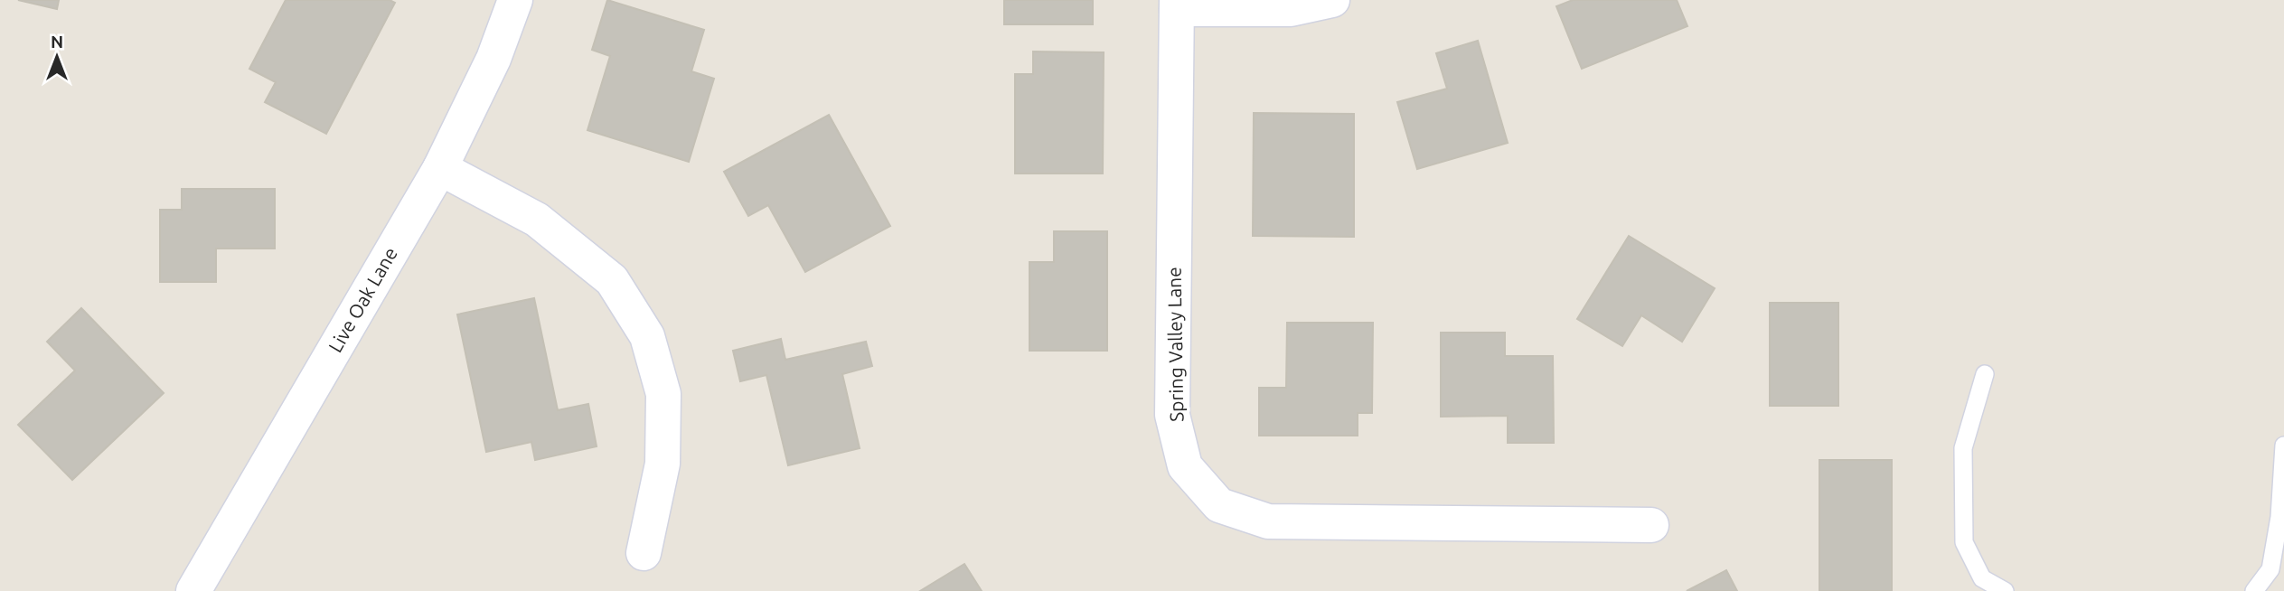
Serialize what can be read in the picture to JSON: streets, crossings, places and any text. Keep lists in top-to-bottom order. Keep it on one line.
{"streets":{"street":["Live Oak Lane","Spring Valley Lane"]},"north":"top"}
